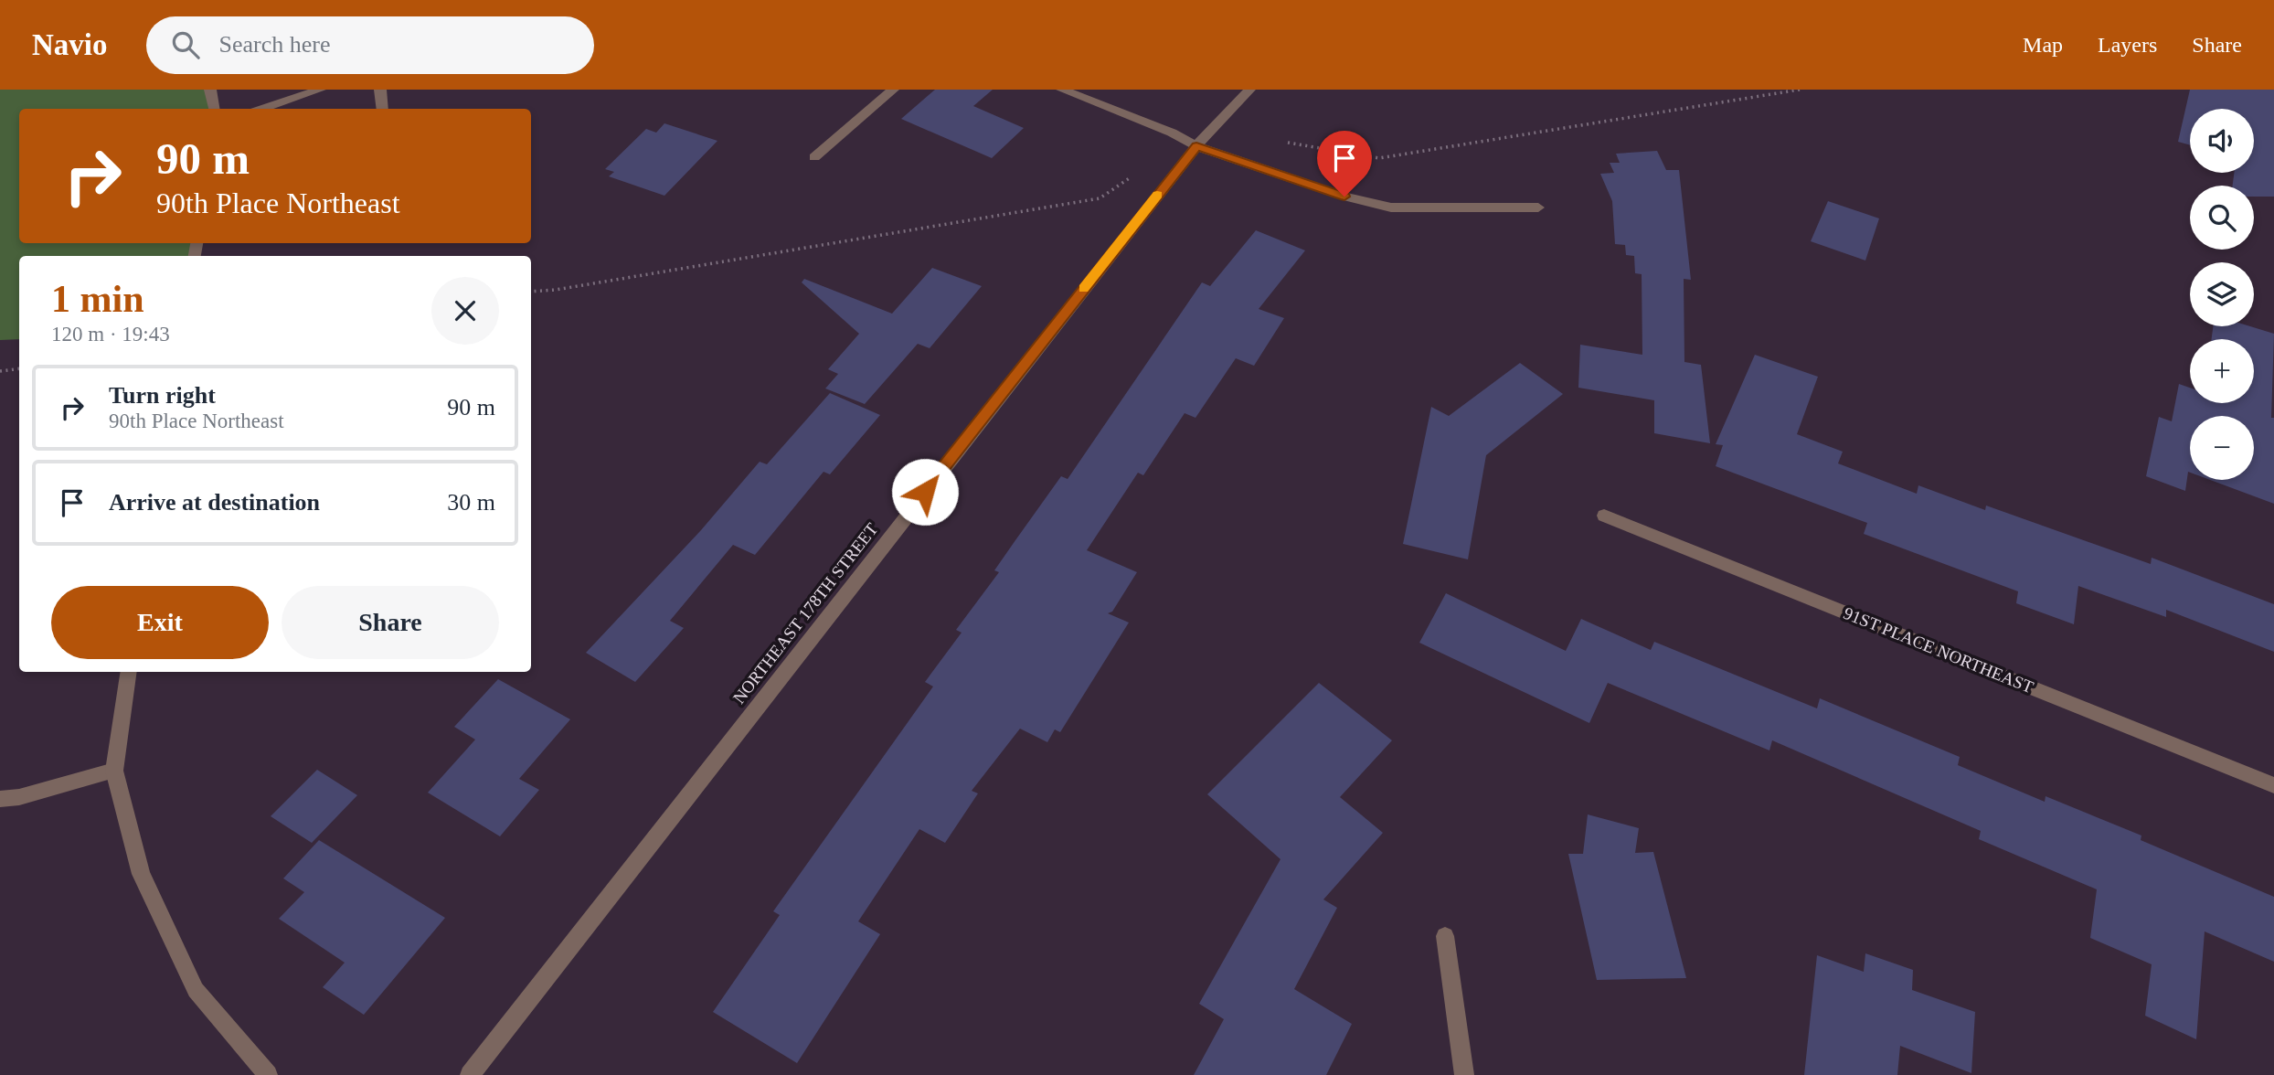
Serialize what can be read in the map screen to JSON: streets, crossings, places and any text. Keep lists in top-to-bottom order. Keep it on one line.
{"streets":{"street":["NORTHEAST 178TH STREET","91ST PLACE NORTHEAST"]},"page":{"header":"Navio","search":"Search here","nav":["Map","Layers","Share"],"map_buttons":["+","−"],"turn":["90 m","90th Place Northeast"],"heading":["1 min","120 m · 19:43"],"list":[{"name":"Turn right","note":"90th Place Northeast","value":"90 m"},{"name":"Arrive at destination","value":"30 m"}],"buttons":["Exit","Share"]}}
